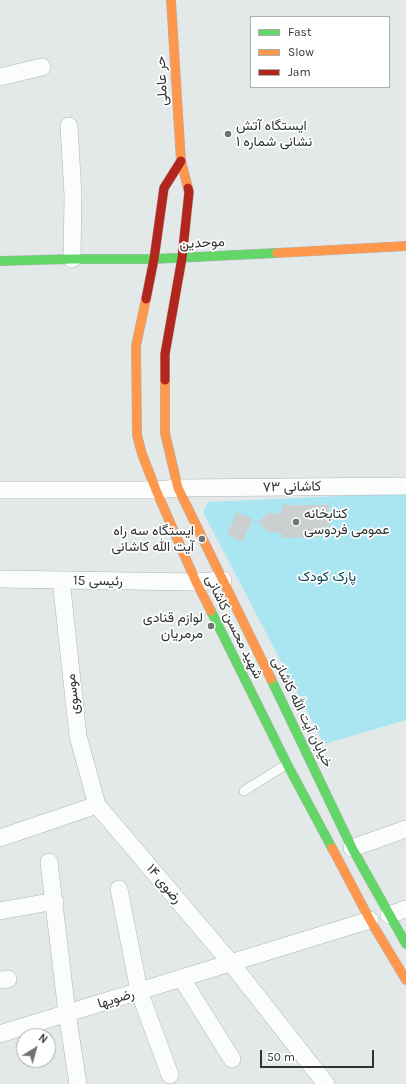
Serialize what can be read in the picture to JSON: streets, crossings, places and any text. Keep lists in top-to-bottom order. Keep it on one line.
{"streets":{"main road":["حر عاملی","موحدین","شهید محسن کاشانی","خیابان آیت الله کاشانی"],"street":["کاشانی ۷۳","رئیسی 15","موسوی","رضوی ۱۴","رضویها"]},"crossings":[["حر عاملی","موحدین"],["موحدین","شهید محسن کاشانی"],["کاشانی ۷۳","شهید محسن کاشانی"],["کاشانی ۷۳","خیابان آیت الله کاشانی"],["رئیسی 15","شهید محسن کاشانی"],["رئیسی 15","موسوی"],["رئیسی 15","خیابان آیت الله کاشانی"],["شهید محسن کاشانی","خیابان آیت الله کاشانی"],["شهید محسن کاشانی","رضویها"],["موسوی","رضوی ۱۴"],["خیابان آیت الله کاشانی","رضویها"],["رضوی ۱۴","رضویها"]],"parks":["پارک کودک"],"places":["ایستگاه آتش نشانی شماره ۱","کتابخانه عمومی فردوسی","ایستگاه سه راه آیت الله کاشانی","لوازم قنادی مرمریان"],"legend":["Fast","Slow","Jam"],"scale_bar":"50 m","north":"top right"}
